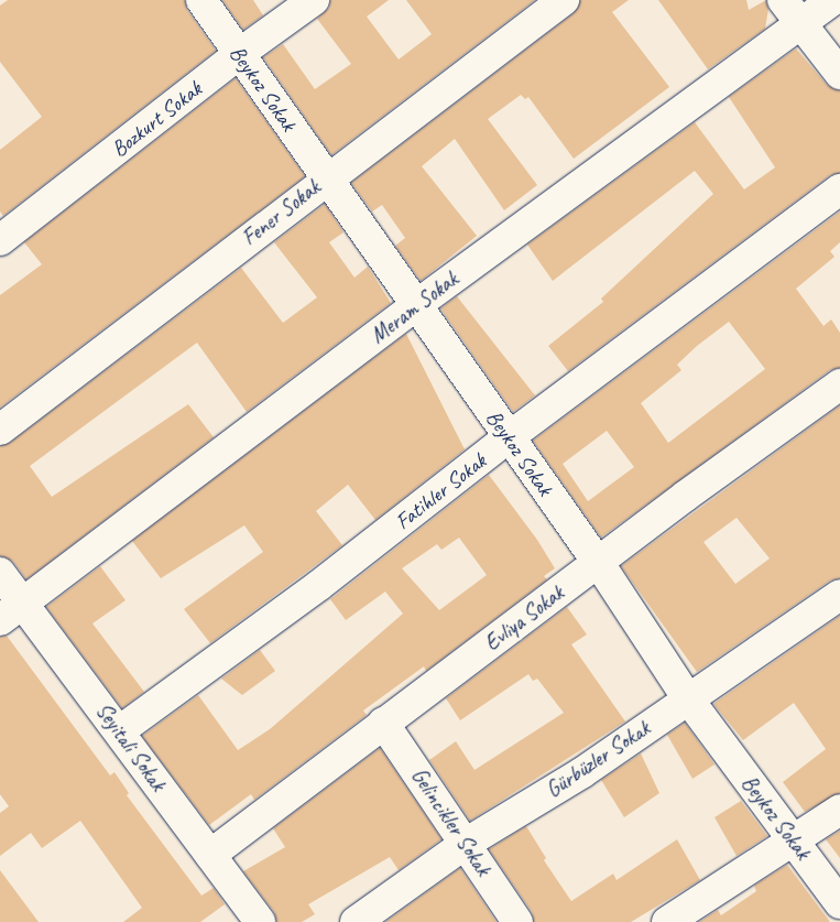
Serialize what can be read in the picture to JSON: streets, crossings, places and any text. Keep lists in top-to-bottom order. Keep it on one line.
{"streets":{"street":["Beykoz Sokak","Bozkurt Sokak","Fener Sokak","Meram Sokak","Fatihler Sokak","Evliya Sokak","Seyitali Sokak","Gürbüzler Sokak","Gelincikler Sokak"]},"crossings":[["Beykoz Sokak","Bozkurt Sokak"],["Beykoz Sokak","Fener Sokak"],["Beykoz Sokak","Meram Sokak"],["Beykoz Sokak","Fatihler Sokak"],["Beykoz Sokak","Evliya Sokak"],["Beykoz Sokak","Gürbüzler Sokak"],["Meram Sokak","Seyitali Sokak"],["Fatihler Sokak","Seyitali Sokak"],["Evliya Sokak","Seyitali Sokak"],["Evliya Sokak","Gelincikler Sokak"],["Gürbüzler Sokak","Gelincikler Sokak"]]}
